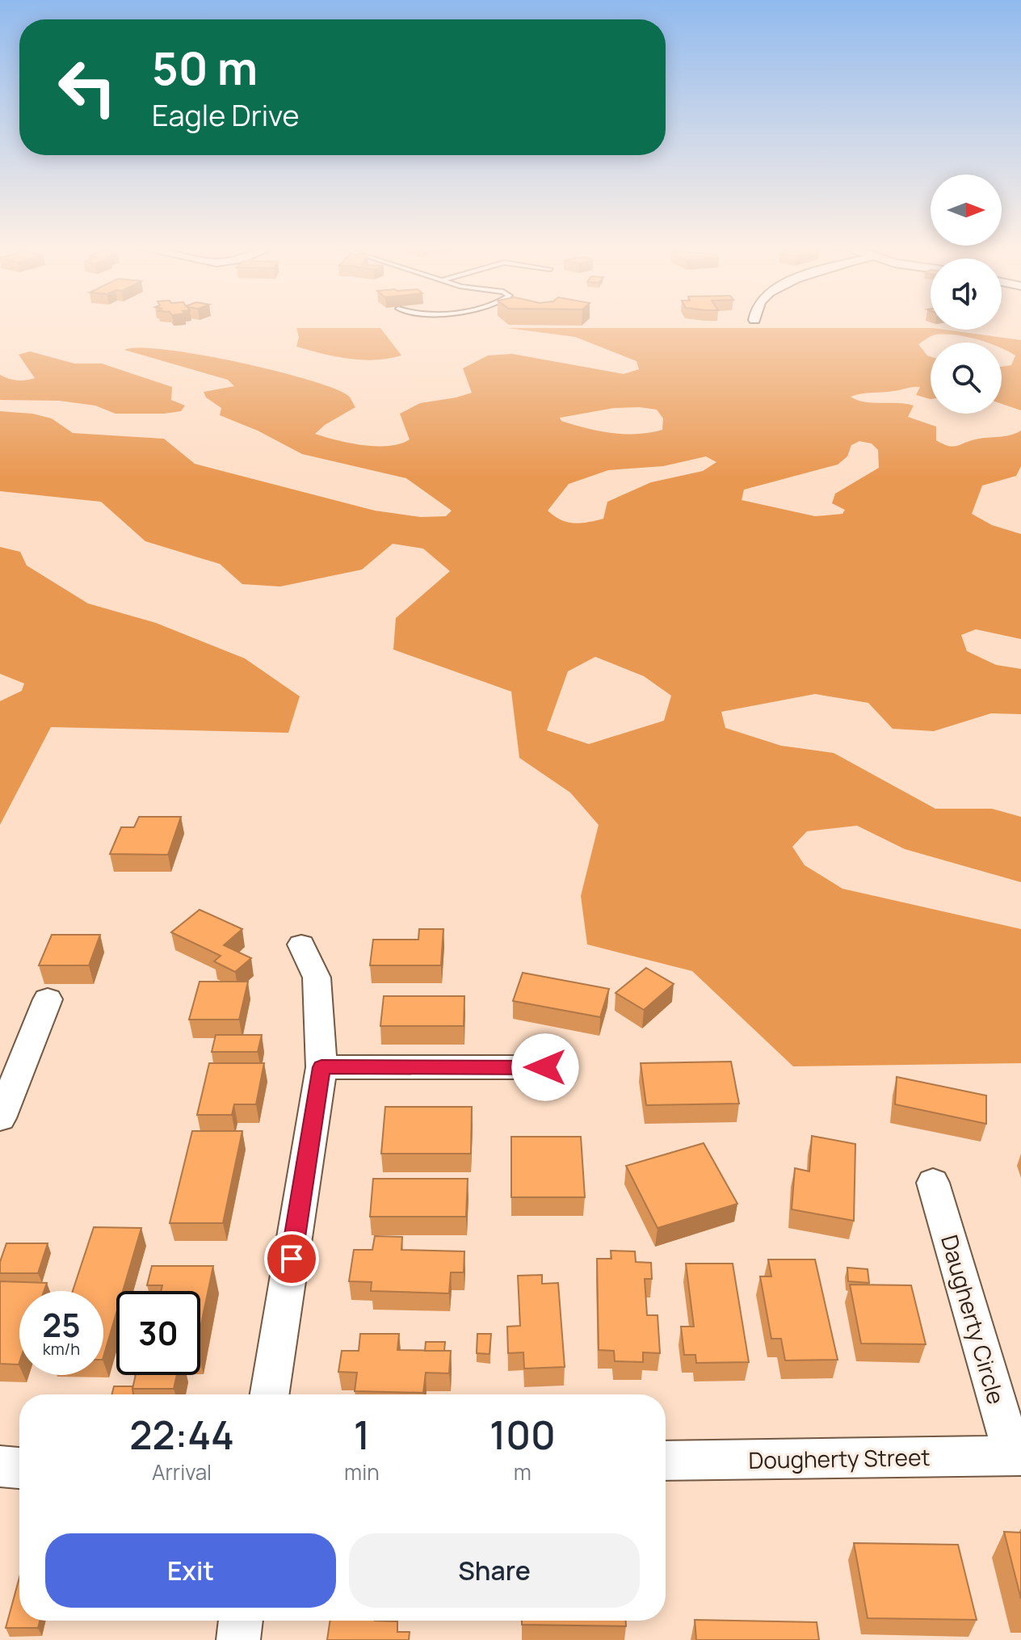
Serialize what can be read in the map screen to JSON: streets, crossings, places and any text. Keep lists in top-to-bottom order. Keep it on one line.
{"streets":{"street":["Daugherty Circle","Dougherty Street"]},"crossings":[["Daugherty Circle","Dougherty Street"]],"north":"right","page":{"turn":["50 m","Eagle Drive"],"speed":"25 km/h","limit":"30","eta":["22:44","Arrival","1","min","100","m"],"buttons":["Exit","Share"]}}
